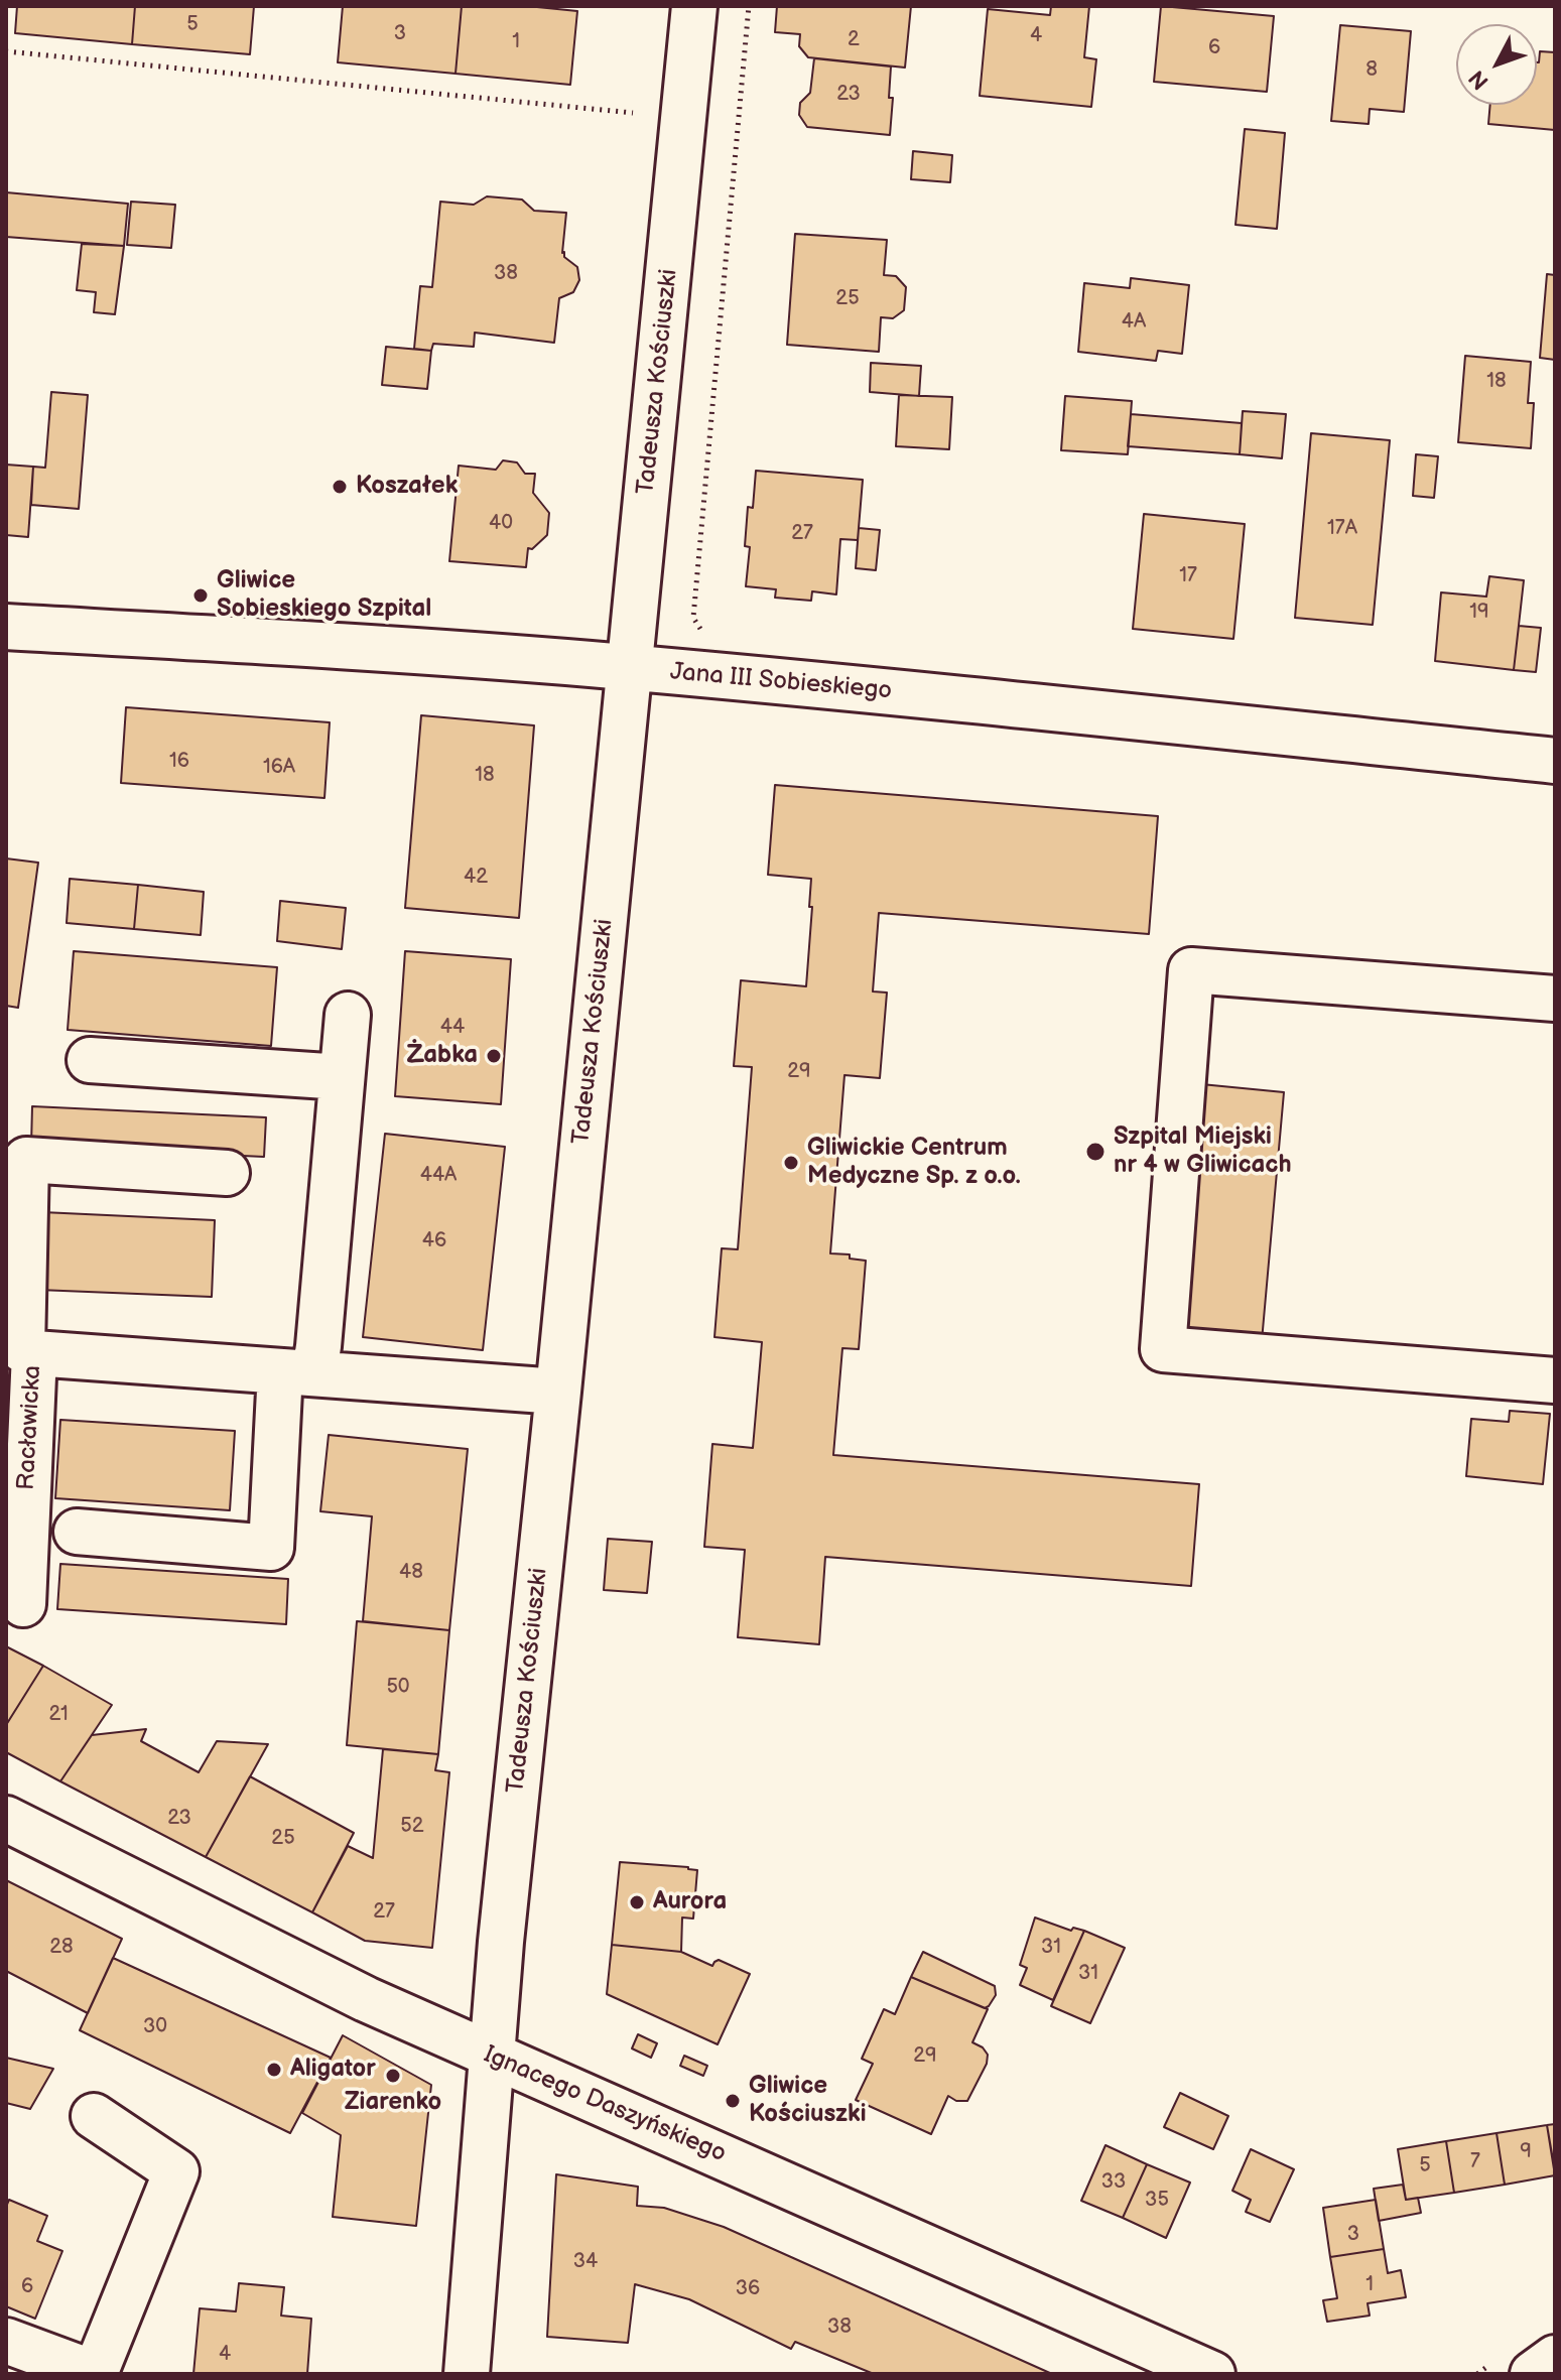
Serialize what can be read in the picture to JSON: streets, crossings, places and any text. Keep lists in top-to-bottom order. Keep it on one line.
{"streets":{"street":["Tadeusza Kościuszki","Jana III Sobieskiego","Racławicka","Ignacego Daszyńskiego"]},"crossings":[["Tadeusza Kościuszki","Jana III Sobieskiego"],["Tadeusza Kościuszki","Racławicka"],["Tadeusza Kościuszki","Ignacego Daszyńskiego"]],"places":["Koszałek","Gliwice Sobieskiego Szpital","Żabka","Szpital Miejski nr 4 w Gliwicach","Gliwickie Centrum Medyczne Sp. z o.o.","Aurora","Aligator","Ziarenko","Gliwice Kościuszki"],"house_numbers":["5","3","4","2","1","6","8","23","38","25","4A","18","40","17A","27","17","19","16","16A","18","42","44","29","44A","46","48","50","21","23","52","25","27","28","31","31","30","29","9","7","5","33","35","3","34","1","6","36","38","4"],"north":"bottom left"}
